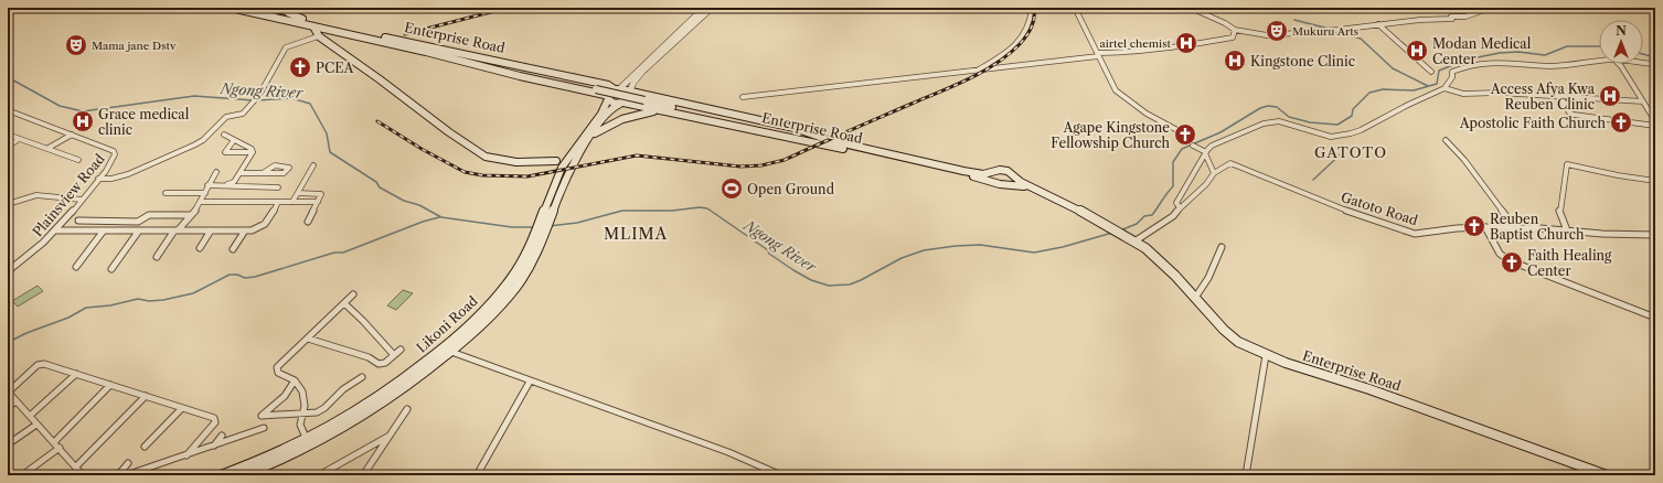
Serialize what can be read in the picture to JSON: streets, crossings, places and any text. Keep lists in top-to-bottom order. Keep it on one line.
{"streets":{"main road":["Enterprise Road","Likoni Road"],"street":["Plainsview Road","Gatoto Road"]},"crossings":[["Enterprise Road","Gatoto Road"],["Enterprise Road","Likoni Road"]],"districts":["GATOTO","MLIMA"],"water":["Ngong River"],"places":{"theatre":["Mukuru Arts","Mama jane Dstv"],"hospital":["airtel chemist","Modan Medical Center","Kingstone Clinic","Access Afya Kwa Reuben Clinic","Grace medical clinic"],"church":["PCEA","Apostolic Faith Church","Agape Kingstone Fellowship Church","Reuben Baptist Church","Faith Healing Center"],"sports":["Open Ground"]},"north":"top"}
